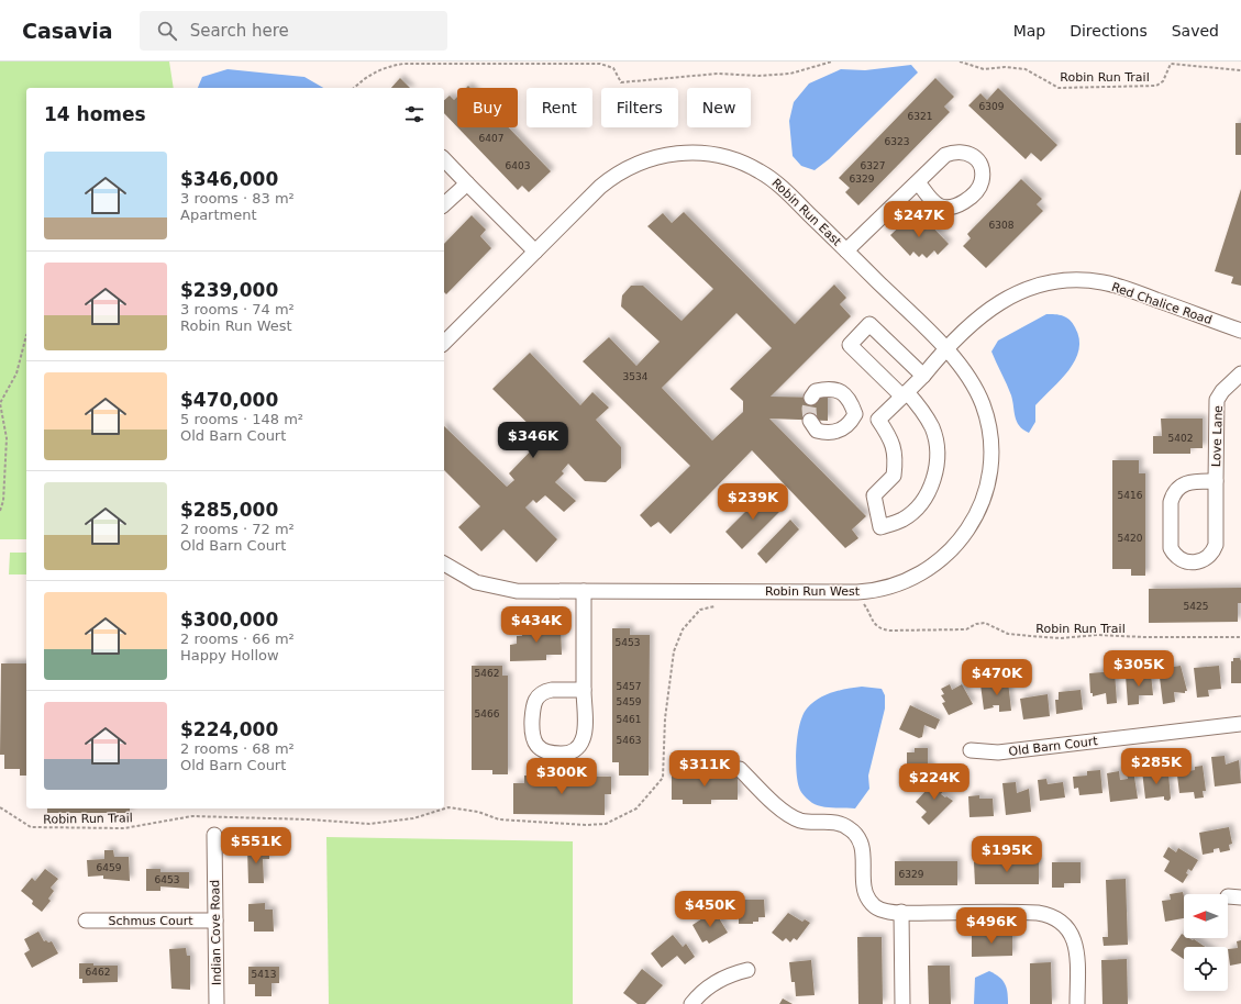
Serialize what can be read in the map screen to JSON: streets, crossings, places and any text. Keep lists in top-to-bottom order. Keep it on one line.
{"streets":{"street":["Robin Run East","Red Chalice Road","Love Lane","Robin Run West","Old Barn Court","Schmus Court","Indian Cove Road"],"path":["Robin Run Trail"]},"crossings":[["Robin Run East","Red Chalice Road"],["Robin Run East","Robin Run West"],["Red Chalice Road","Robin Run West"],["Schmus Court","Indian Cove Road"]],"house_numbers":["6309","6321","6407","6323","6403","6327","6329","6308","3534","5402","5416","5420","5425","5453","5462","5457","5459","5466","5461","5463","6459","6329","6453","6462","5413"],"north":"left","page":{"header":"Casavia","search":"Search here","nav":["Map","Directions","Saved"],"chip":["Buy","Rent","Filters","New"],"heading":"14 homes","list":[{"name":"$346,000","note":"3 rooms · 83 m² · Apartment"},{"name":"$239,000","note":"3 rooms · 74 m² · Robin Run West"},{"name":"$470,000","note":"5 rooms · 148 m² · Old Barn Court"},{"name":"$285,000","note":"2 rooms · 72 m² · Old Barn Court"},{"name":"$300,000","note":"2 rooms · 66 m² · Happy Hollow"},{"name":"$224,000","note":"2 rooms · 68 m² · Old Barn Court"}],"price":["$247K","$346K","$239K","$434K","$305K","$470K","$285K","$311K","$300K","$224K","$551K","$195K","$450K","$496K"]}}
